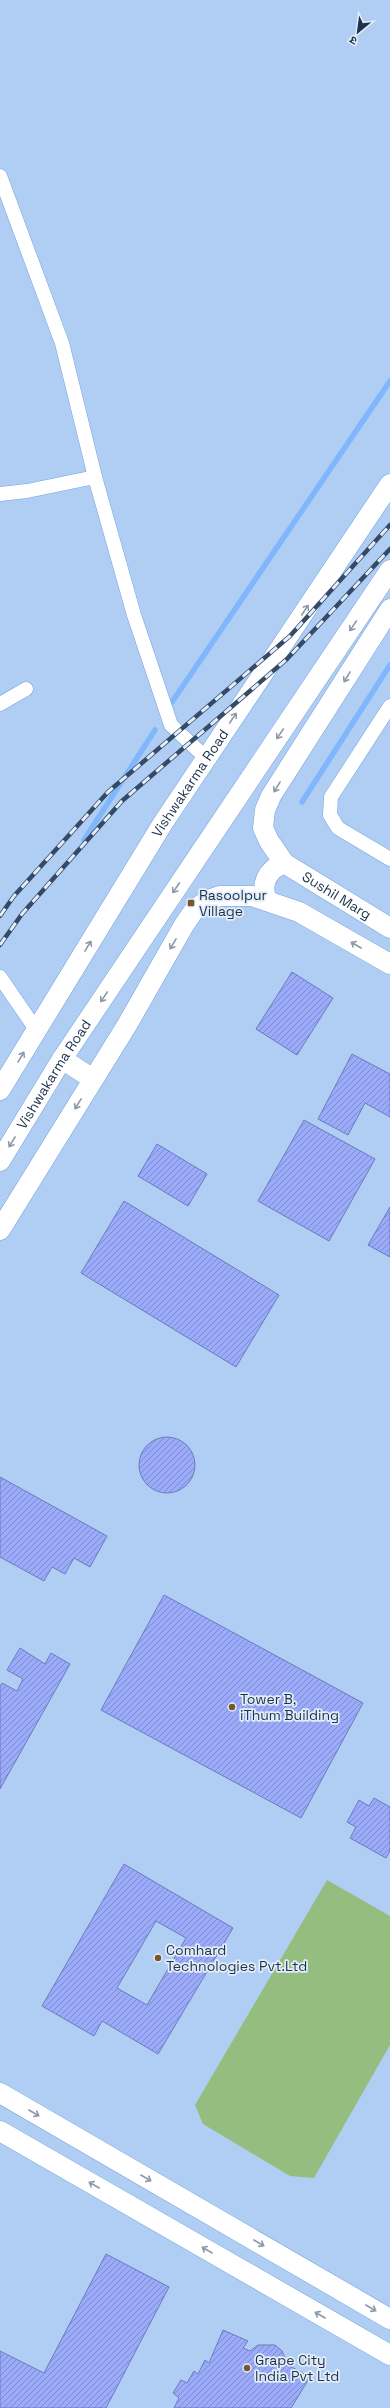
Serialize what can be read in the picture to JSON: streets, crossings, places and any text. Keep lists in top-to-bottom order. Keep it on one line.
{"streets":{"street":["Vishwakarma Road","Sushil Marg"]},"places":{"transit":["Rasoolpur Village"],"other":["Tower B, iThum Building","Comhard Technologies Pvt.Ltd","Grape City India Pvt Ltd"]},"north":"bottom left"}
